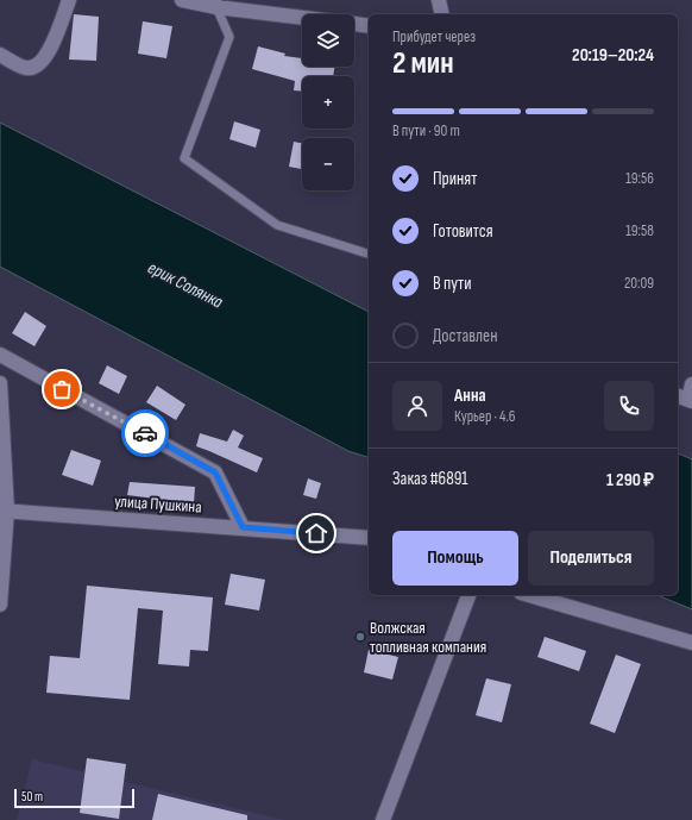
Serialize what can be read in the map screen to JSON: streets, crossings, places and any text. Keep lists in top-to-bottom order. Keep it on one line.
{"streets":{"street":["улица Пушкина"]},"water":["ерик Солянка"],"places":["Волжская топливная компания"],"scale_bar":"50 m","page":{"map_buttons":["+","−"],"heading":["2 мин","Прибудет через","20:19–20:24"],"panel":["Анна","Курьер · 4.6","Заказ #6891","1 290 ₽"],"bar":"В пути · 90 m","list":[["Принят","19:56"],["Готовится","19:58"],["В пути","20:09"],"Доставлен"],"buttons":["Помощь","Поделиться"],"scale":"50 m"}}
